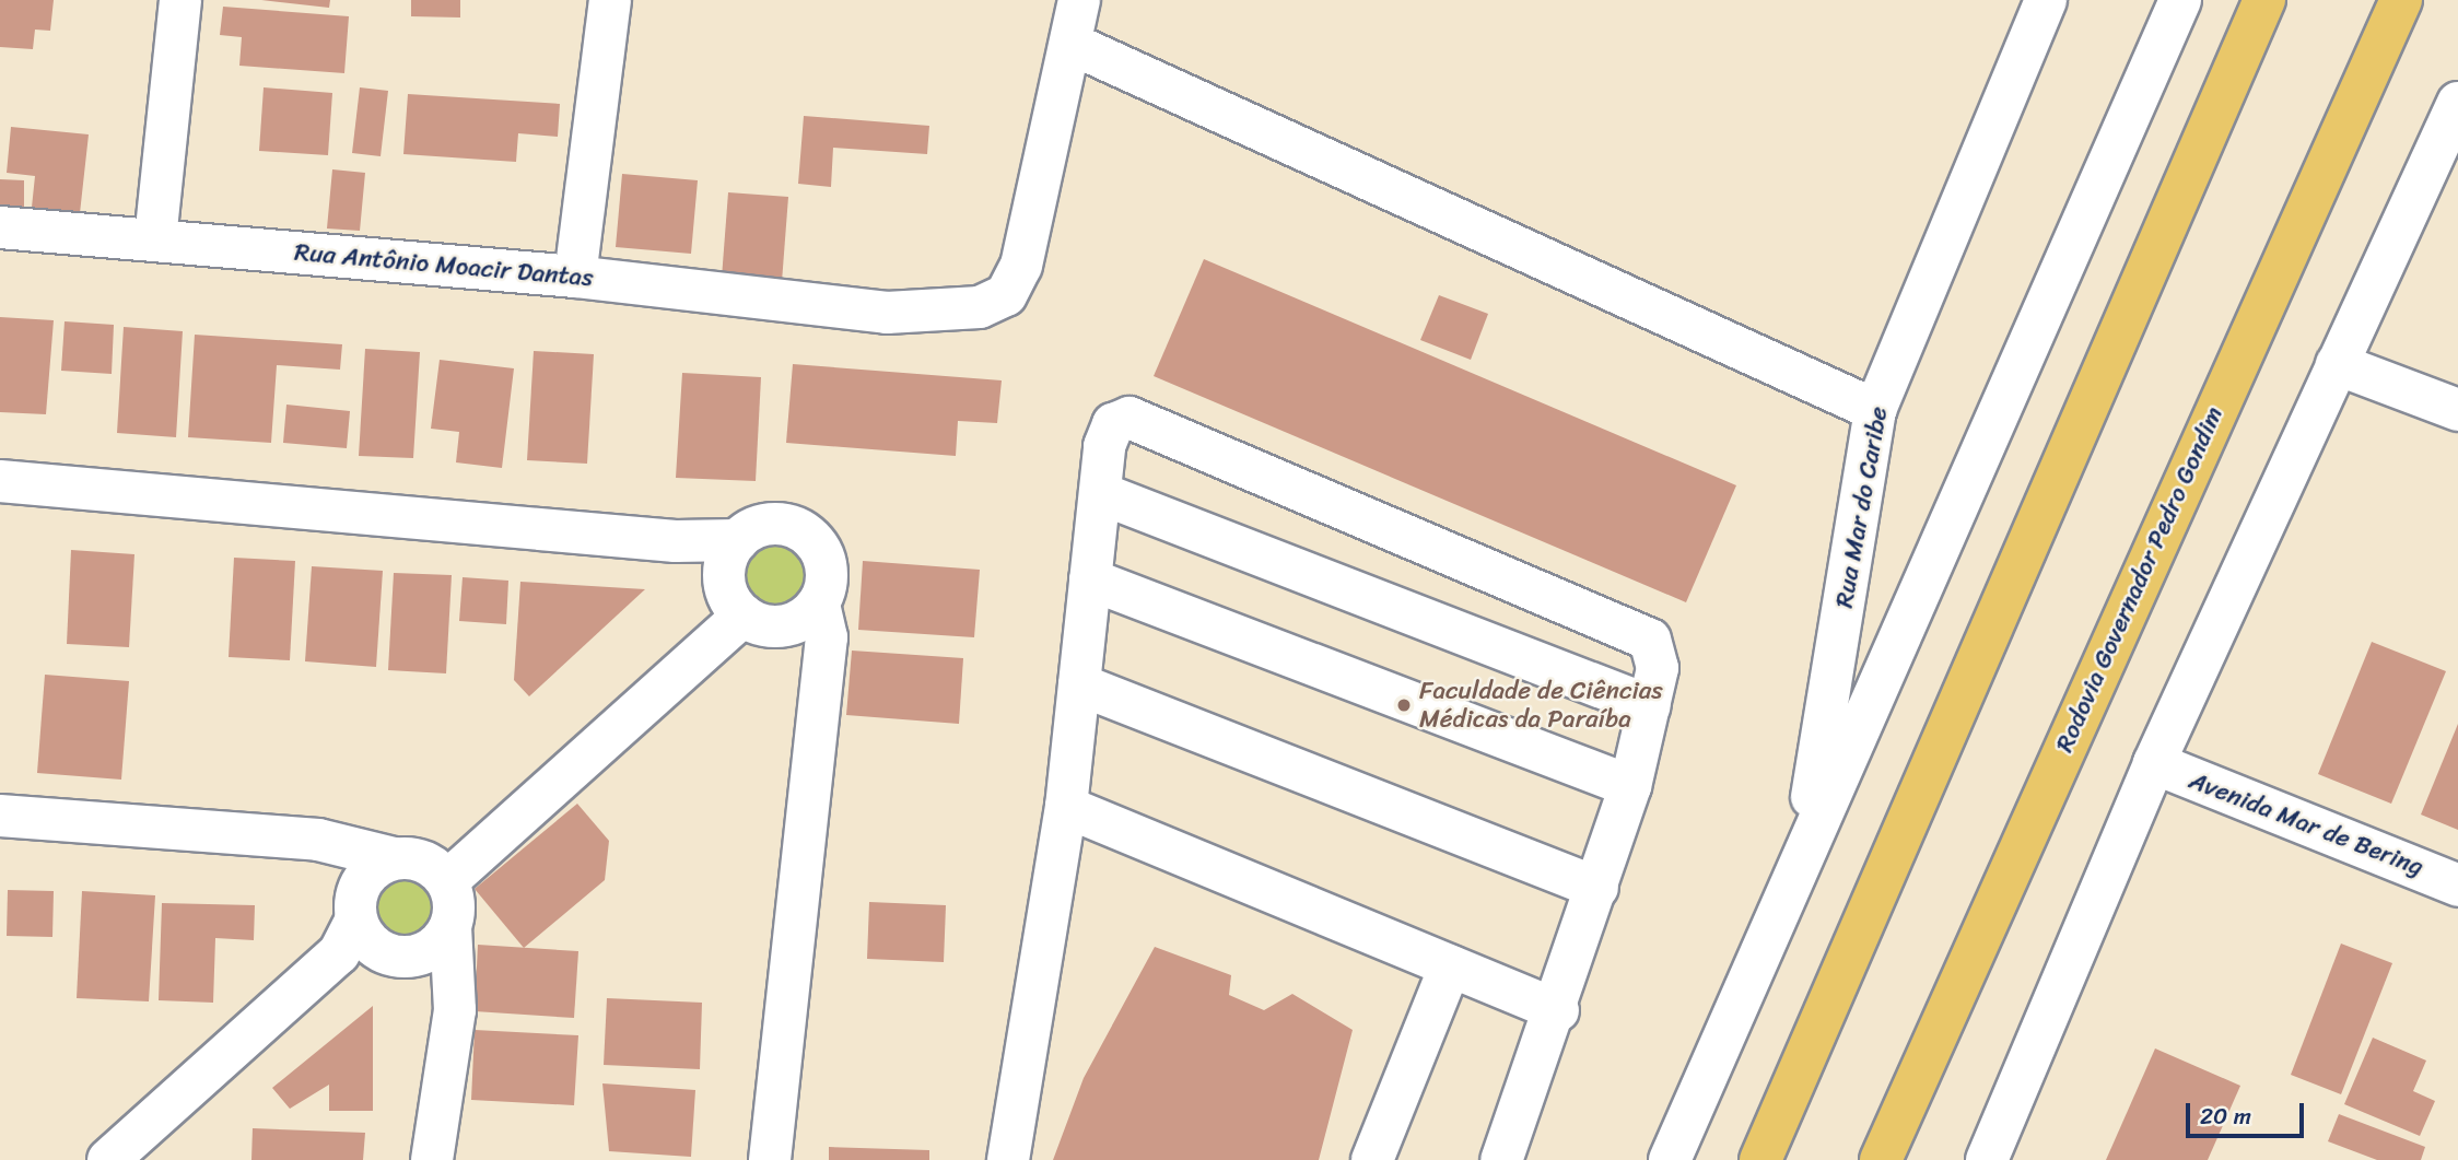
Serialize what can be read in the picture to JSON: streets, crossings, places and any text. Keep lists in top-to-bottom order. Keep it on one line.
{"streets":{"highway":["Rodovia Governador Pedro Gondim"],"street":["Rua Antônio Moacir Dantas","Rua Mar do Caribe","Avenida Mar de Bering"]},"places":["Faculdade de Ciências Médicas da Paraíba"],"scale_bar":"20 m"}
